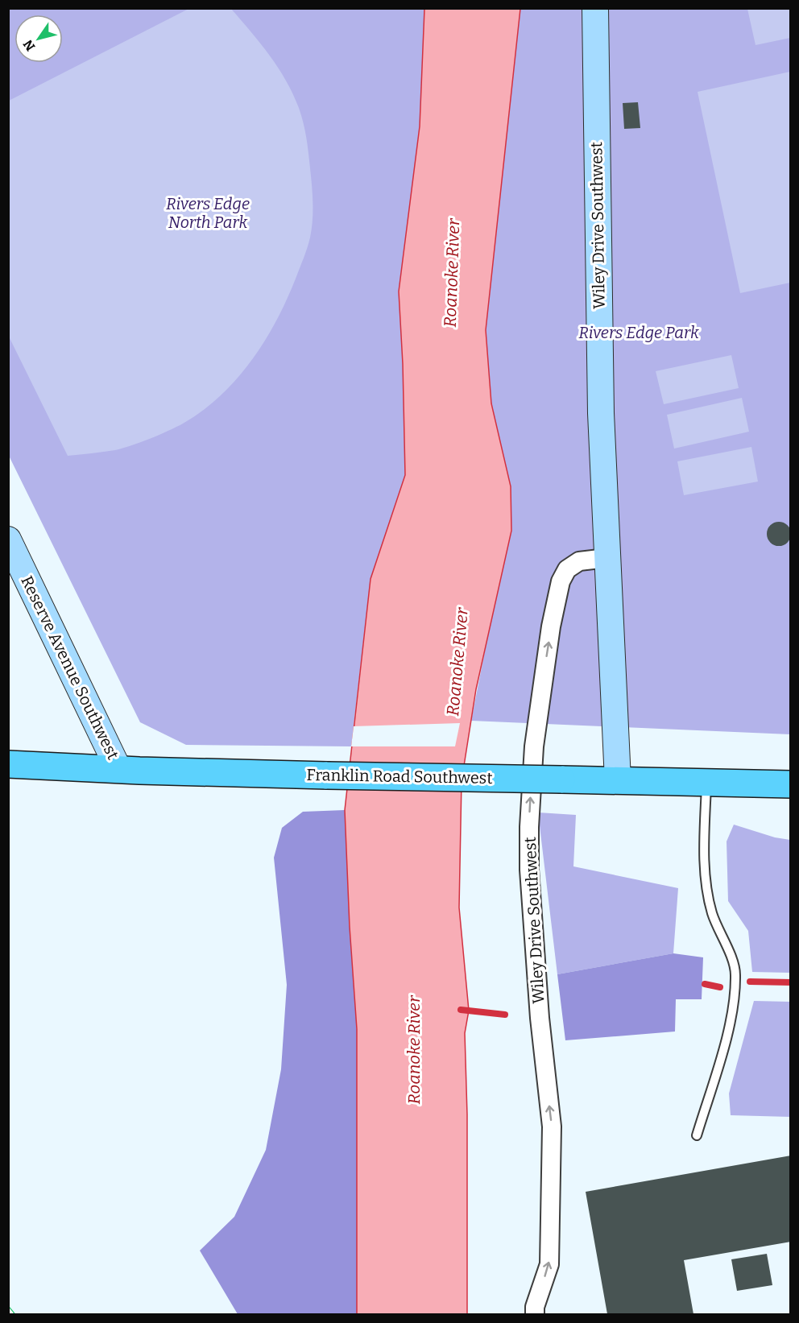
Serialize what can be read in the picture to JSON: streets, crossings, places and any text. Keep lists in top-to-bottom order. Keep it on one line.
{"streets":{"main road":["Franklin Road Southwest"],"street":["Wiley Drive Southwest","Reserve Avenue Southwest"]},"crossings":[["Wiley Drive Southwest","Franklin Road Southwest"],["Reserve Avenue Southwest","Franklin Road Southwest"]],"one_way":["Wiley Drive Southwest"],"water":["Roanoke River"],"parks":["Rivers Edge North Park","Rivers Edge Park"],"north":"bottom left"}
